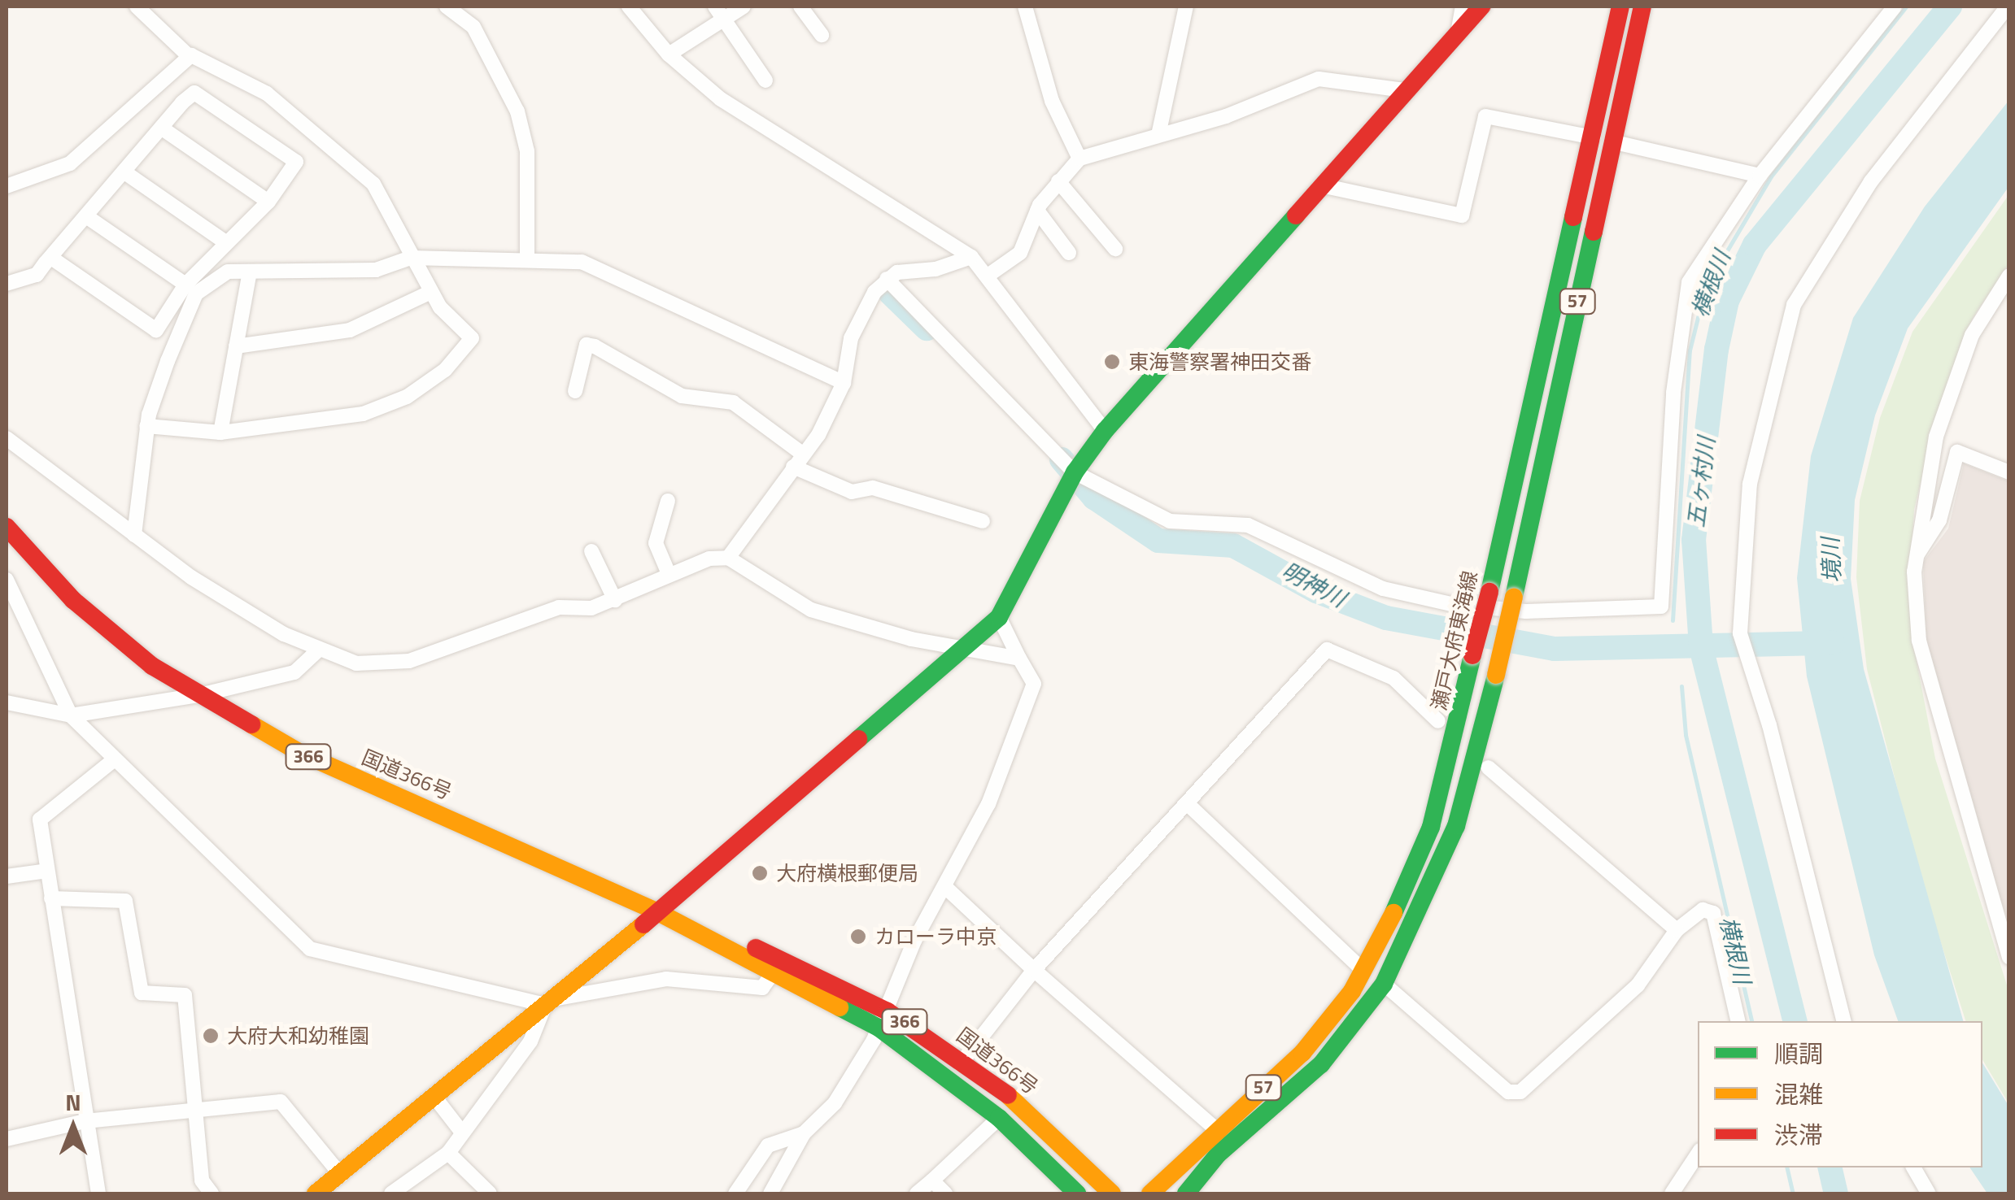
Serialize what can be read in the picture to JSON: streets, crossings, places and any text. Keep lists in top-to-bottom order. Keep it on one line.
{"streets":{"main road":["57","瀬戸大府東海線","366","国道366号"]},"water":["横根川","五ヶ村川","境川","明神川"],"places":["東海警察署神田交番","大府横根郵便局","カローラ中京","大府大和幼稚園"],"legend":["順調","混雑","渋滞"],"north":"top"}
